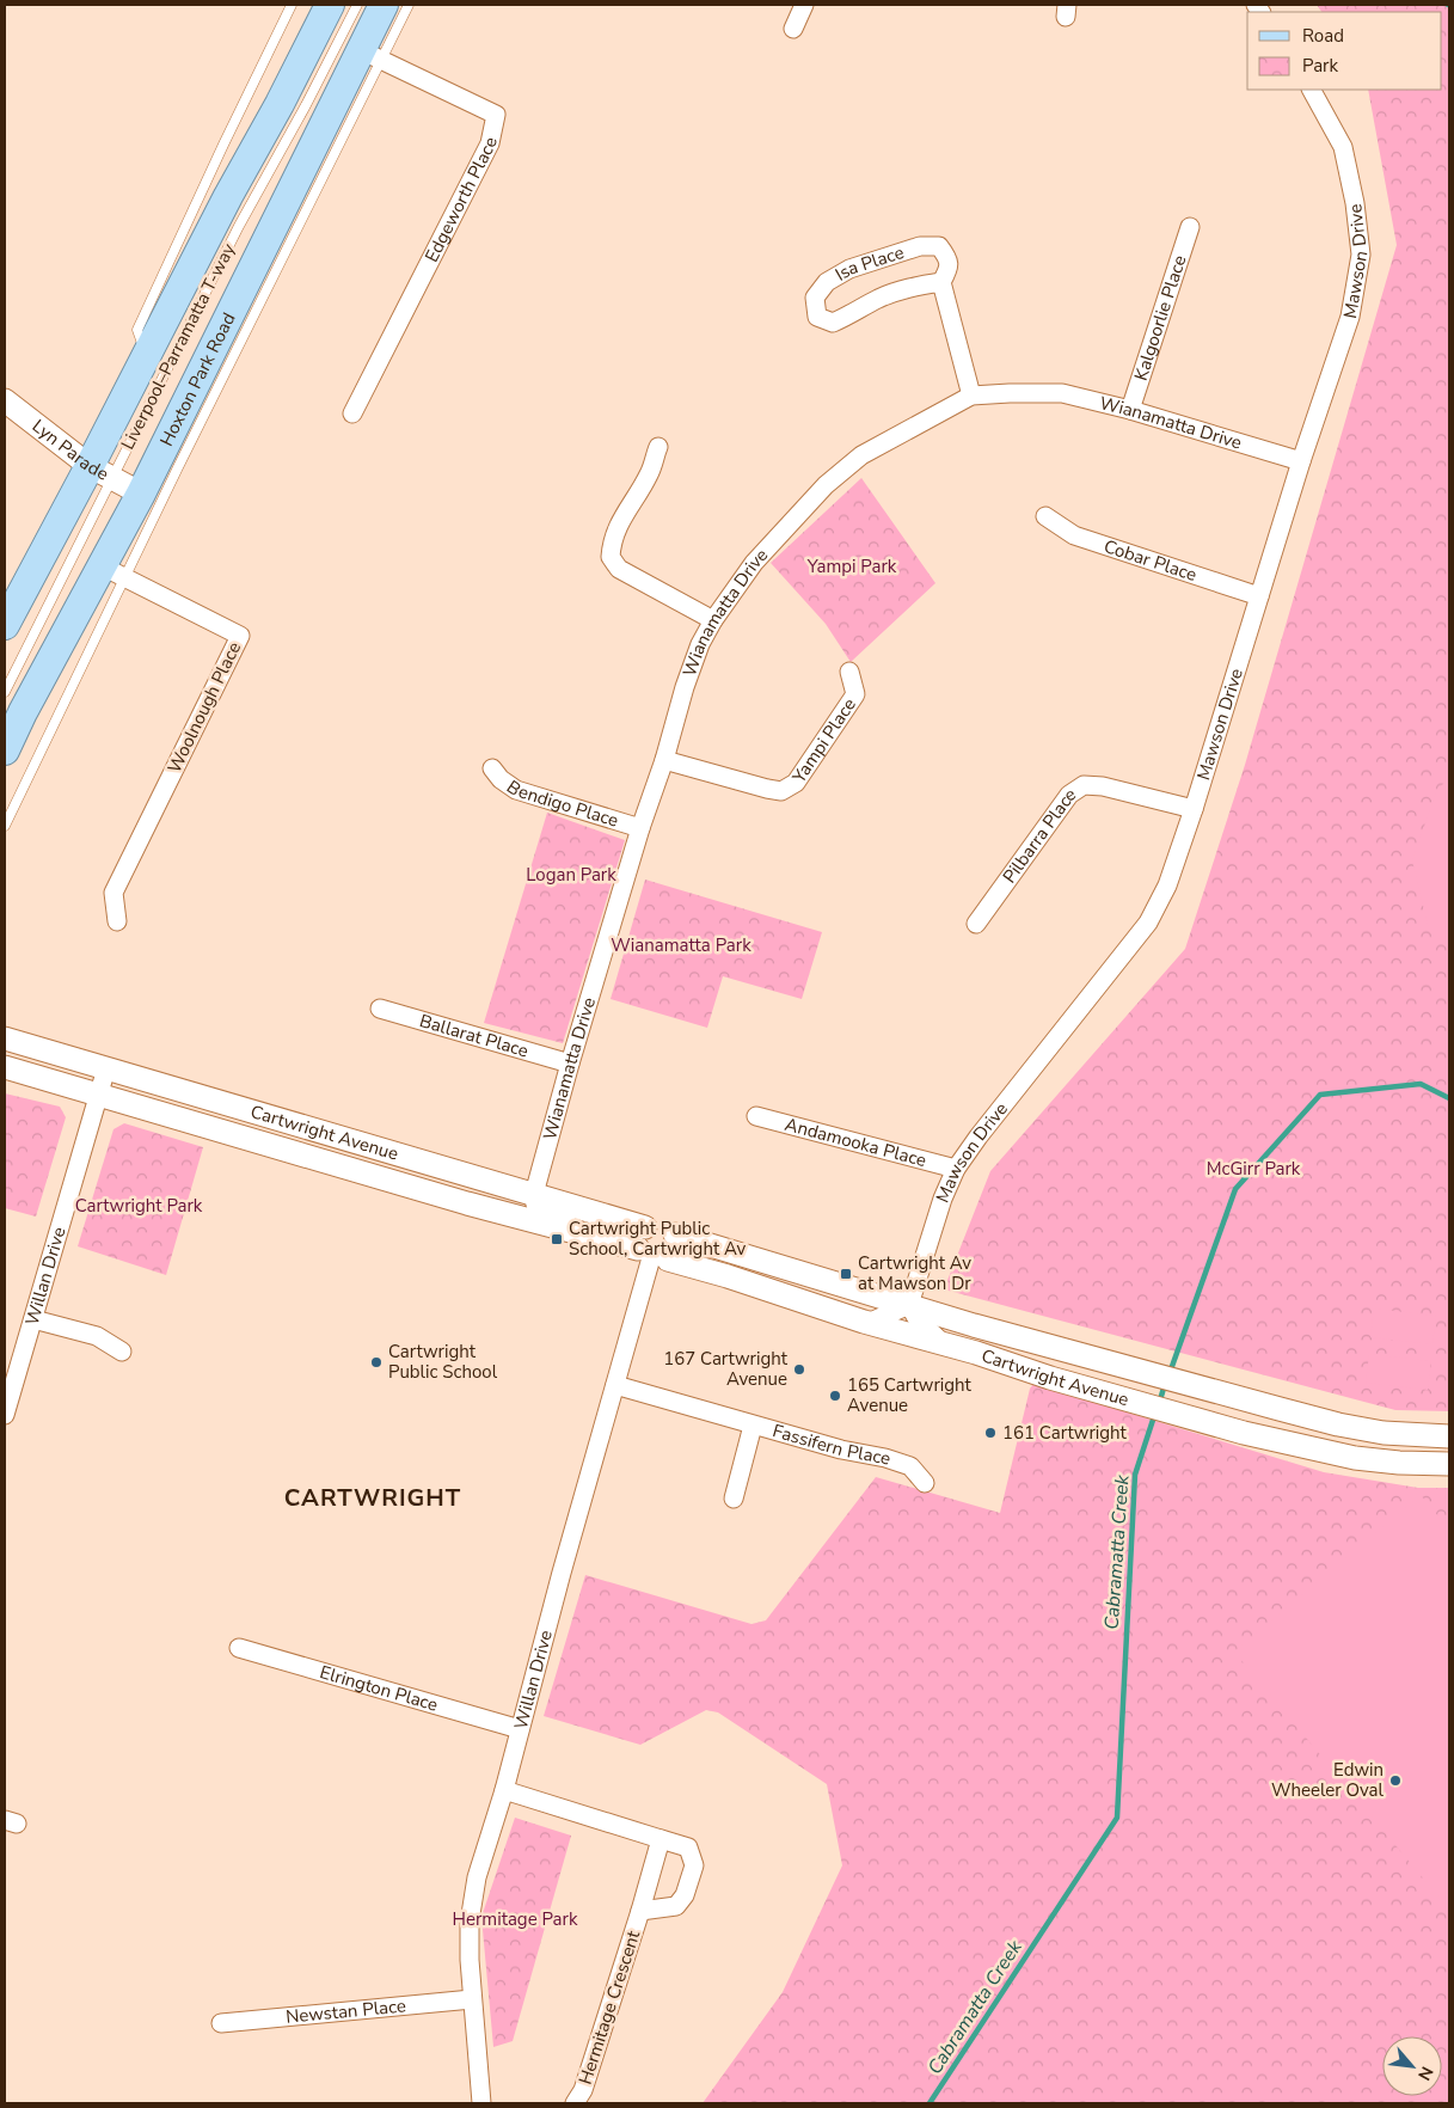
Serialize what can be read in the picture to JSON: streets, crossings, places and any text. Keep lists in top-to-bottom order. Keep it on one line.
{"streets":{"main road":["Hoxton Park Road"],"street":["Edgeworth Place","Mawson Drive","Isa Place","Kalgoorlie Place","Wianamatta Drive","Lyn Parade","Cobar Place","Woolnough Place","Yampi Place","Bendigo Place","Pilbarra Place","Ballarat Place","Cartwright Avenue","Andamooka Place","Willan Drive","Fassifern Place","Elrington Place","Hermitage Crescent","Newstan Place"],"lane":["Liverpool–Parramatta T-way"]},"crossings":[["Edgeworth Place","Hoxton Park Road"],["Mawson Drive","Wianamatta Drive"],["Mawson Drive","Cobar Place"],["Mawson Drive","Pilbarra Place"],["Mawson Drive","Cartwright Avenue"],["Mawson Drive","Andamooka Place"],["Isa Place","Wianamatta Drive"],["Kalgoorlie Place","Wianamatta Drive"],["Liverpool–Parramatta T-way","Lyn Parade"],["Hoxton Park Road","Lyn Parade"],["Hoxton Park Road","Woolnough Place"],["Wianamatta Drive","Yampi Place"],["Wianamatta Drive","Bendigo Place"],["Wianamatta Drive","Ballarat Place"],["Wianamatta Drive","Cartwright Avenue"],["Cartwright Avenue","Willan Drive"],["Willan Drive","Fassifern Place"],["Willan Drive","Elrington Place"],["Willan Drive","Hermitage Crescent"],["Willan Drive","Newstan Place"]],"districts":["CARTWRIGHT"],"water":["Cabramatta Creek"],"parks":["Yampi Park","Logan Park","Wianamatta Park","McGirr Park","Cartwright Park","Hermitage Park"],"places":{"transit":["Cartwright Public School, Cartwright Av","Cartwright Av at Mawson Dr"],"other":["Cartwright Public School","167 Cartwright Avenue","165 Cartwright Avenue","161 Cartwright","Edwin Wheeler Oval"]},"legend":["Road","Park"],"north":"bottom right"}
